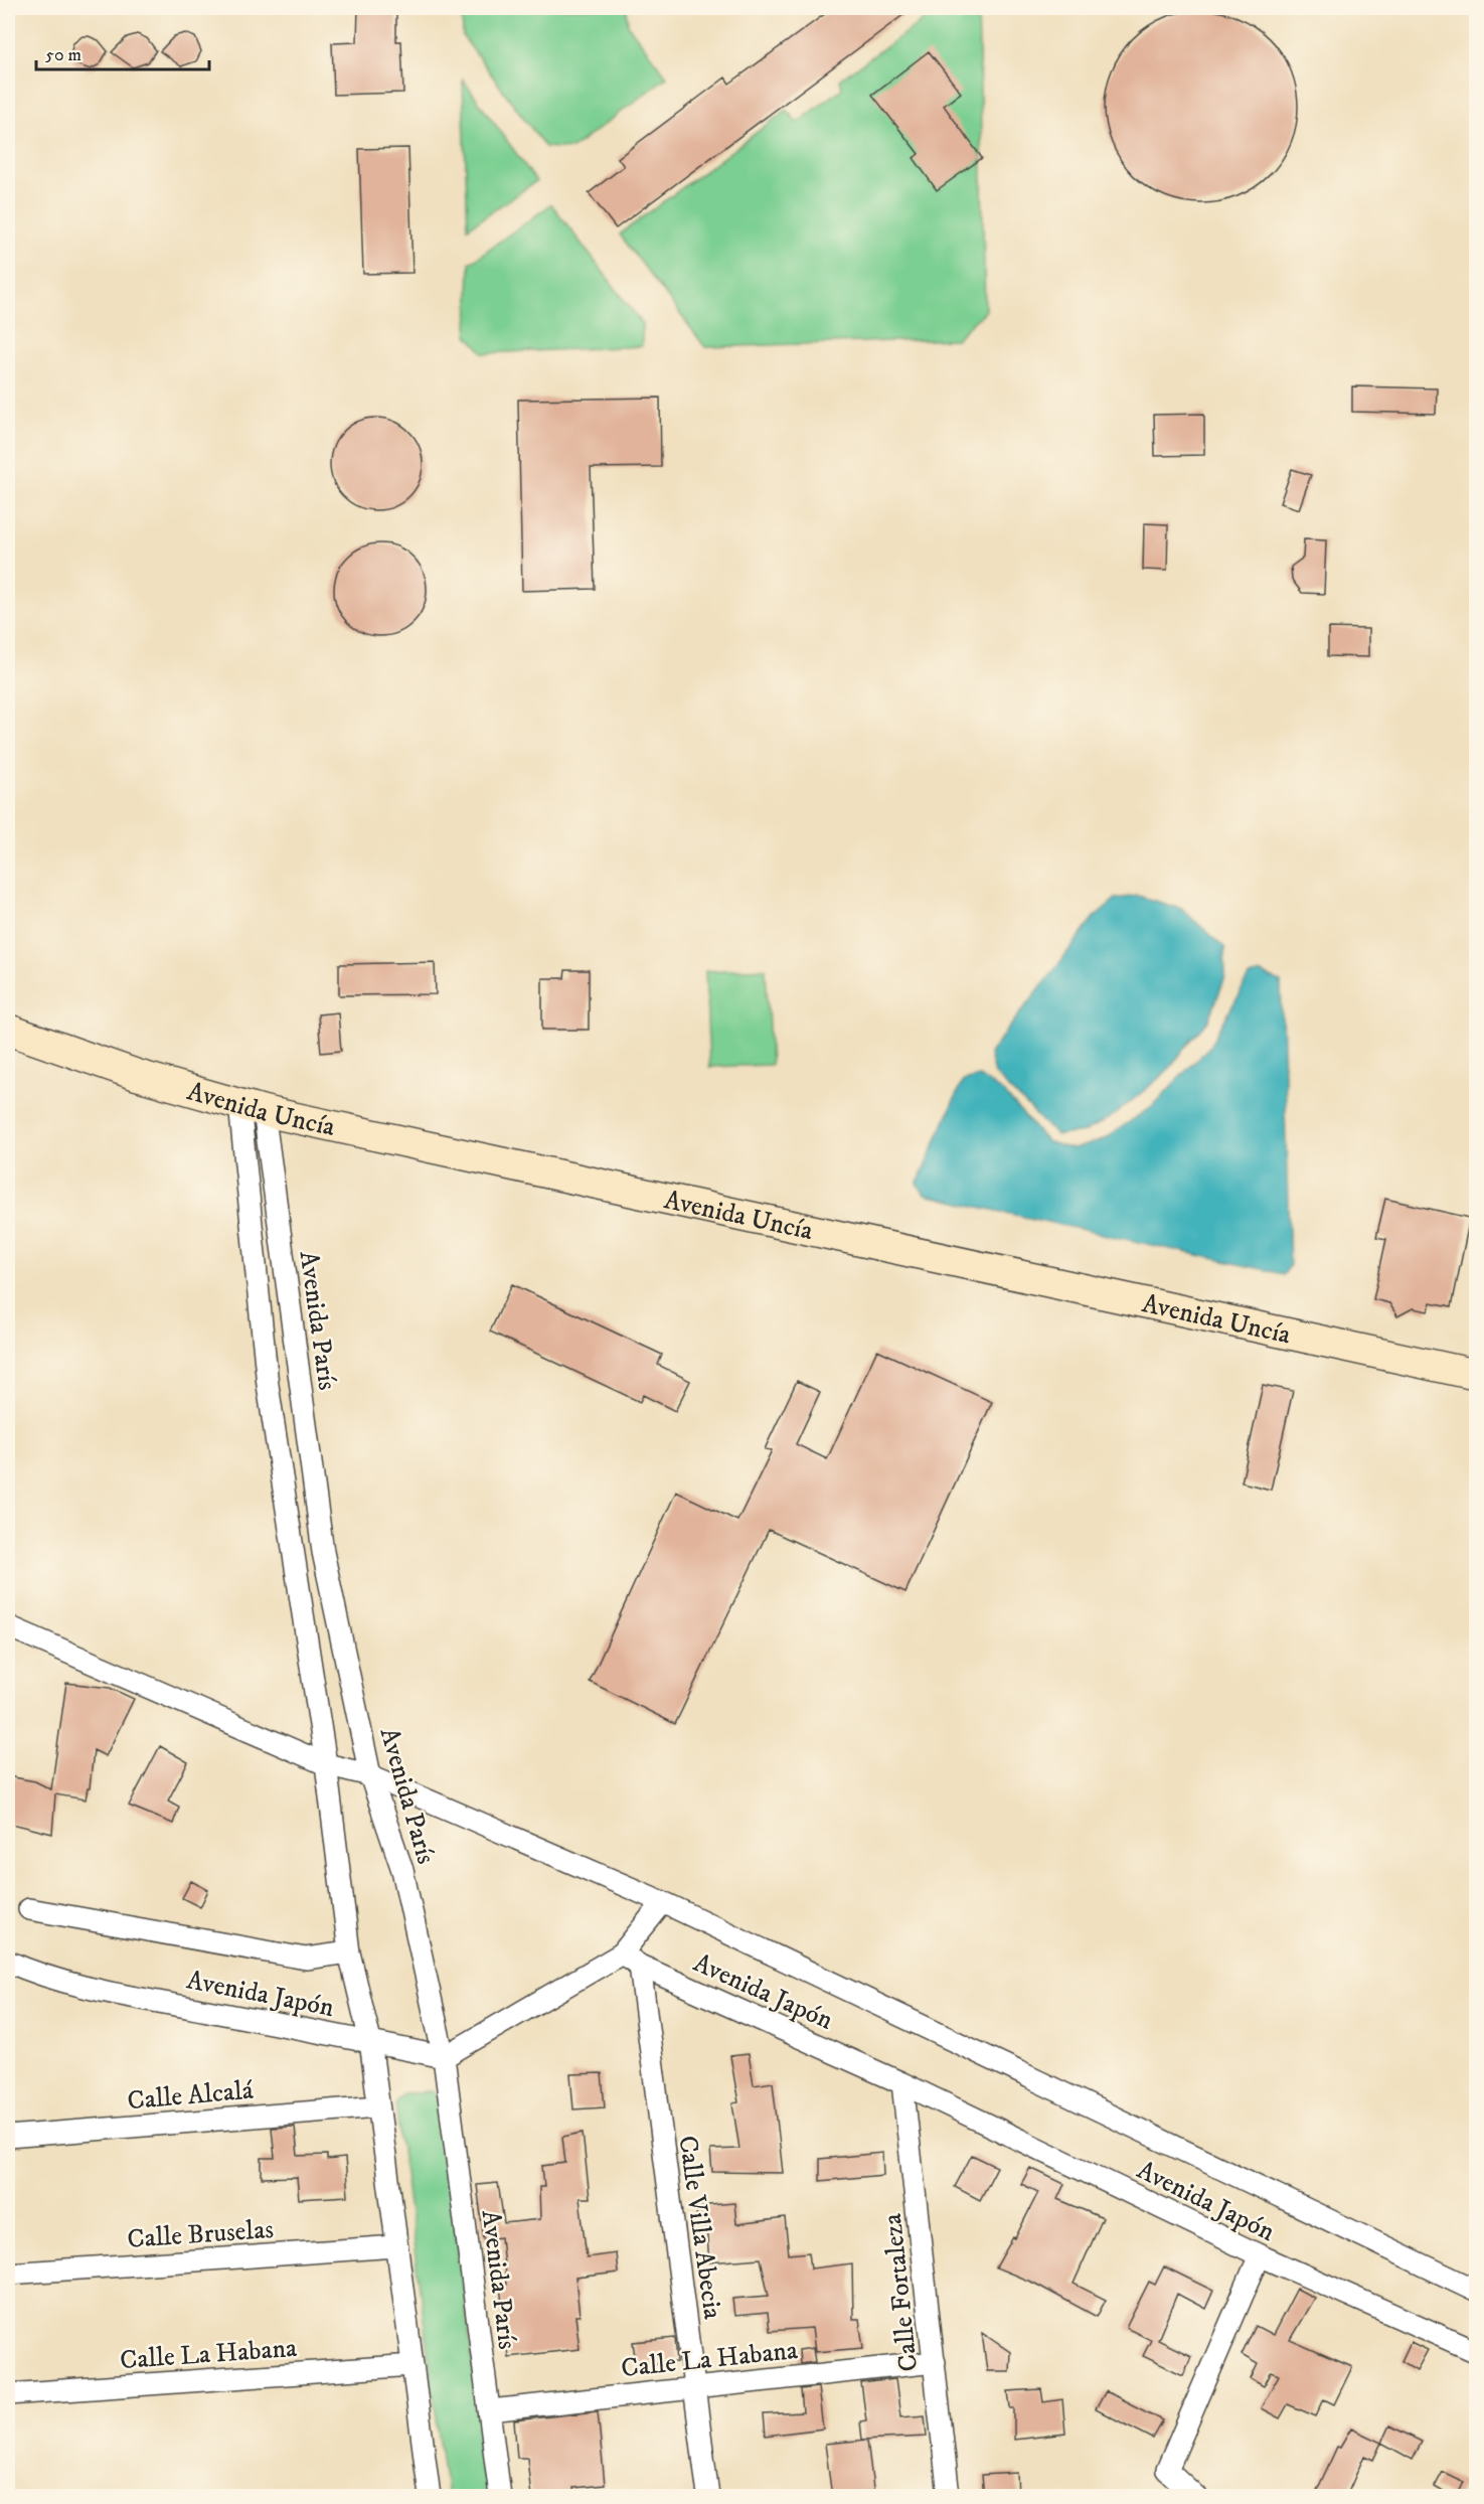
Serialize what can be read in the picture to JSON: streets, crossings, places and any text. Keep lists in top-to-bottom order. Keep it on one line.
{"streets":{"street":["Avenida Uncía","Avenida París","Avenida Japón","Calle Alcalá","Calle Villa Abecia","Calle Bruselas","Calle Fortaleza","Calle La Habana"]},"crossings":[["Avenida Uncía","Avenida París"],["Avenida París","Avenida Japón"],["Avenida París","Calle La Habana"],["Avenida Japón","Calle Villa Abecia"],["Avenida Japón","Calle Fortaleza"],["Calle Villa Abecia","Calle La Habana"],["Calle Fortaleza","Calle La Habana"]],"scale_bar":"50 m"}
